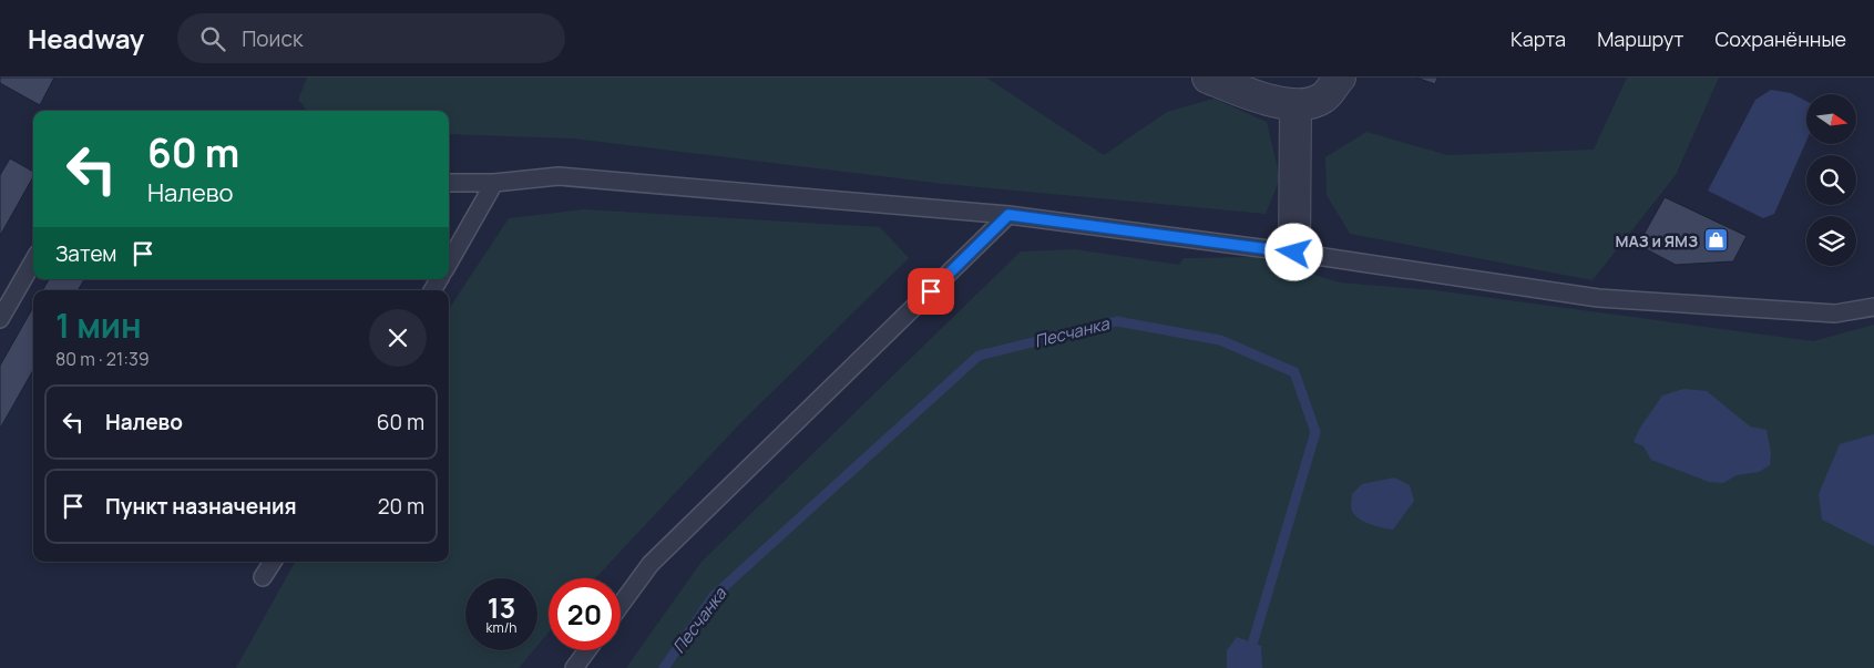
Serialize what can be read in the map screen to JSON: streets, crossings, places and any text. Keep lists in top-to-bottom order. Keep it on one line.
{"water":["Песчанка"],"places":{"shop":["МАЗ и ЯМЗ"]},"north":"right","page":{"header":"Headway","search":"Поиск","nav":["Карта","Маршрут","Сохранённые"],"turn":["60 m","Налево"],"then":"Затем","heading":["1 мин","80 m · 21:39"],"list":[{"name":"Налево","value":"60 m"},{"name":"Пункт назначения","value":"20 m"}],"speed":"13 km/h","limit":"20"}}
